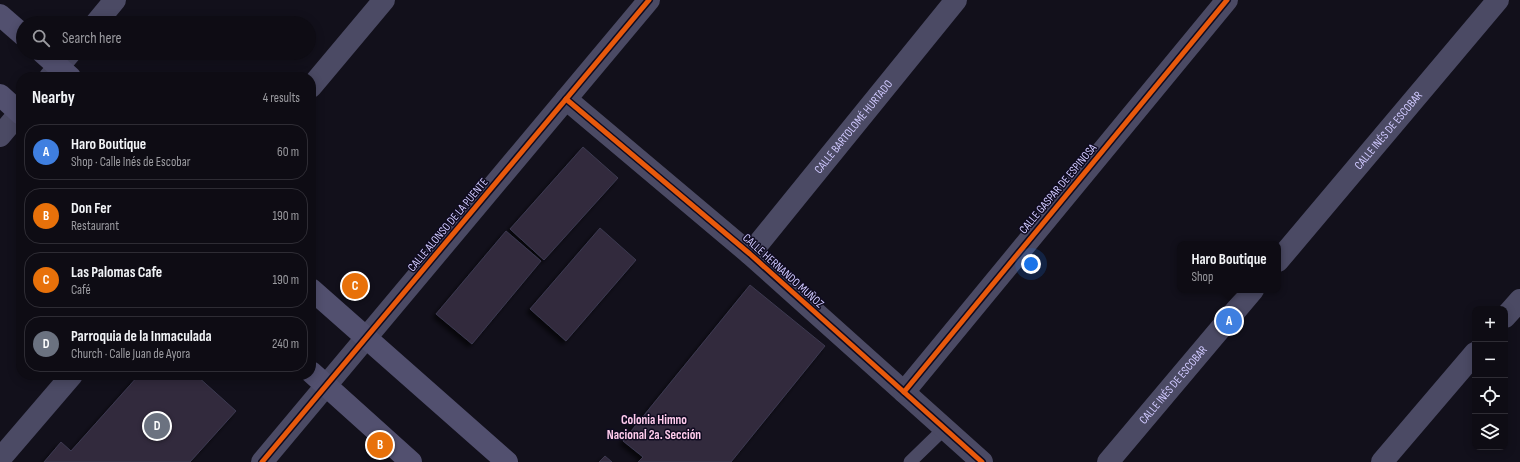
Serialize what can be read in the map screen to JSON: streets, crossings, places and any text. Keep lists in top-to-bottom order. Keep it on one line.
{"streets":{"street":["CALLE BARTOLOMÉ HURTADO","CALLE INÉS DE ESCOBAR","CALLE GASPAR DE ESPINOSA","CALLE ALONSO DE LA PUENTE","CALLE HERNANDO MUÑOZ"]},"crossings":[["CALLE BARTOLOMÉ HURTADO","CALLE HERNANDO MUÑOZ"],["CALLE GASPAR DE ESPINOSA","CALLE HERNANDO MUÑOZ"],["CALLE ALONSO DE LA PUENTE","CALLE HERNANDO MUÑOZ"]],"districts":["Colonia Himno Nacional 2a. Sección"],"page":{"search":"Search here","heading":["Nearby","4 results"],"list":[{"mark":"A","name":"Haro Boutique","note":"Shop · Calle Inés de Escobar","value":"60 m"},{"mark":"B","name":"Don Fer","note":"Restaurant","value":"190 m"},{"mark":"C","name":"Las Palomas Cafe","note":"Café","value":"190 m"},{"mark":"D","name":"Parroquia de la Inmaculada","note":"Church · Calle Juan de Ayora","value":"240 m"}],"popup":["Haro Boutique","Shop"],"pins":["C","A","D","B"],"map_buttons":["+","−"]}}
